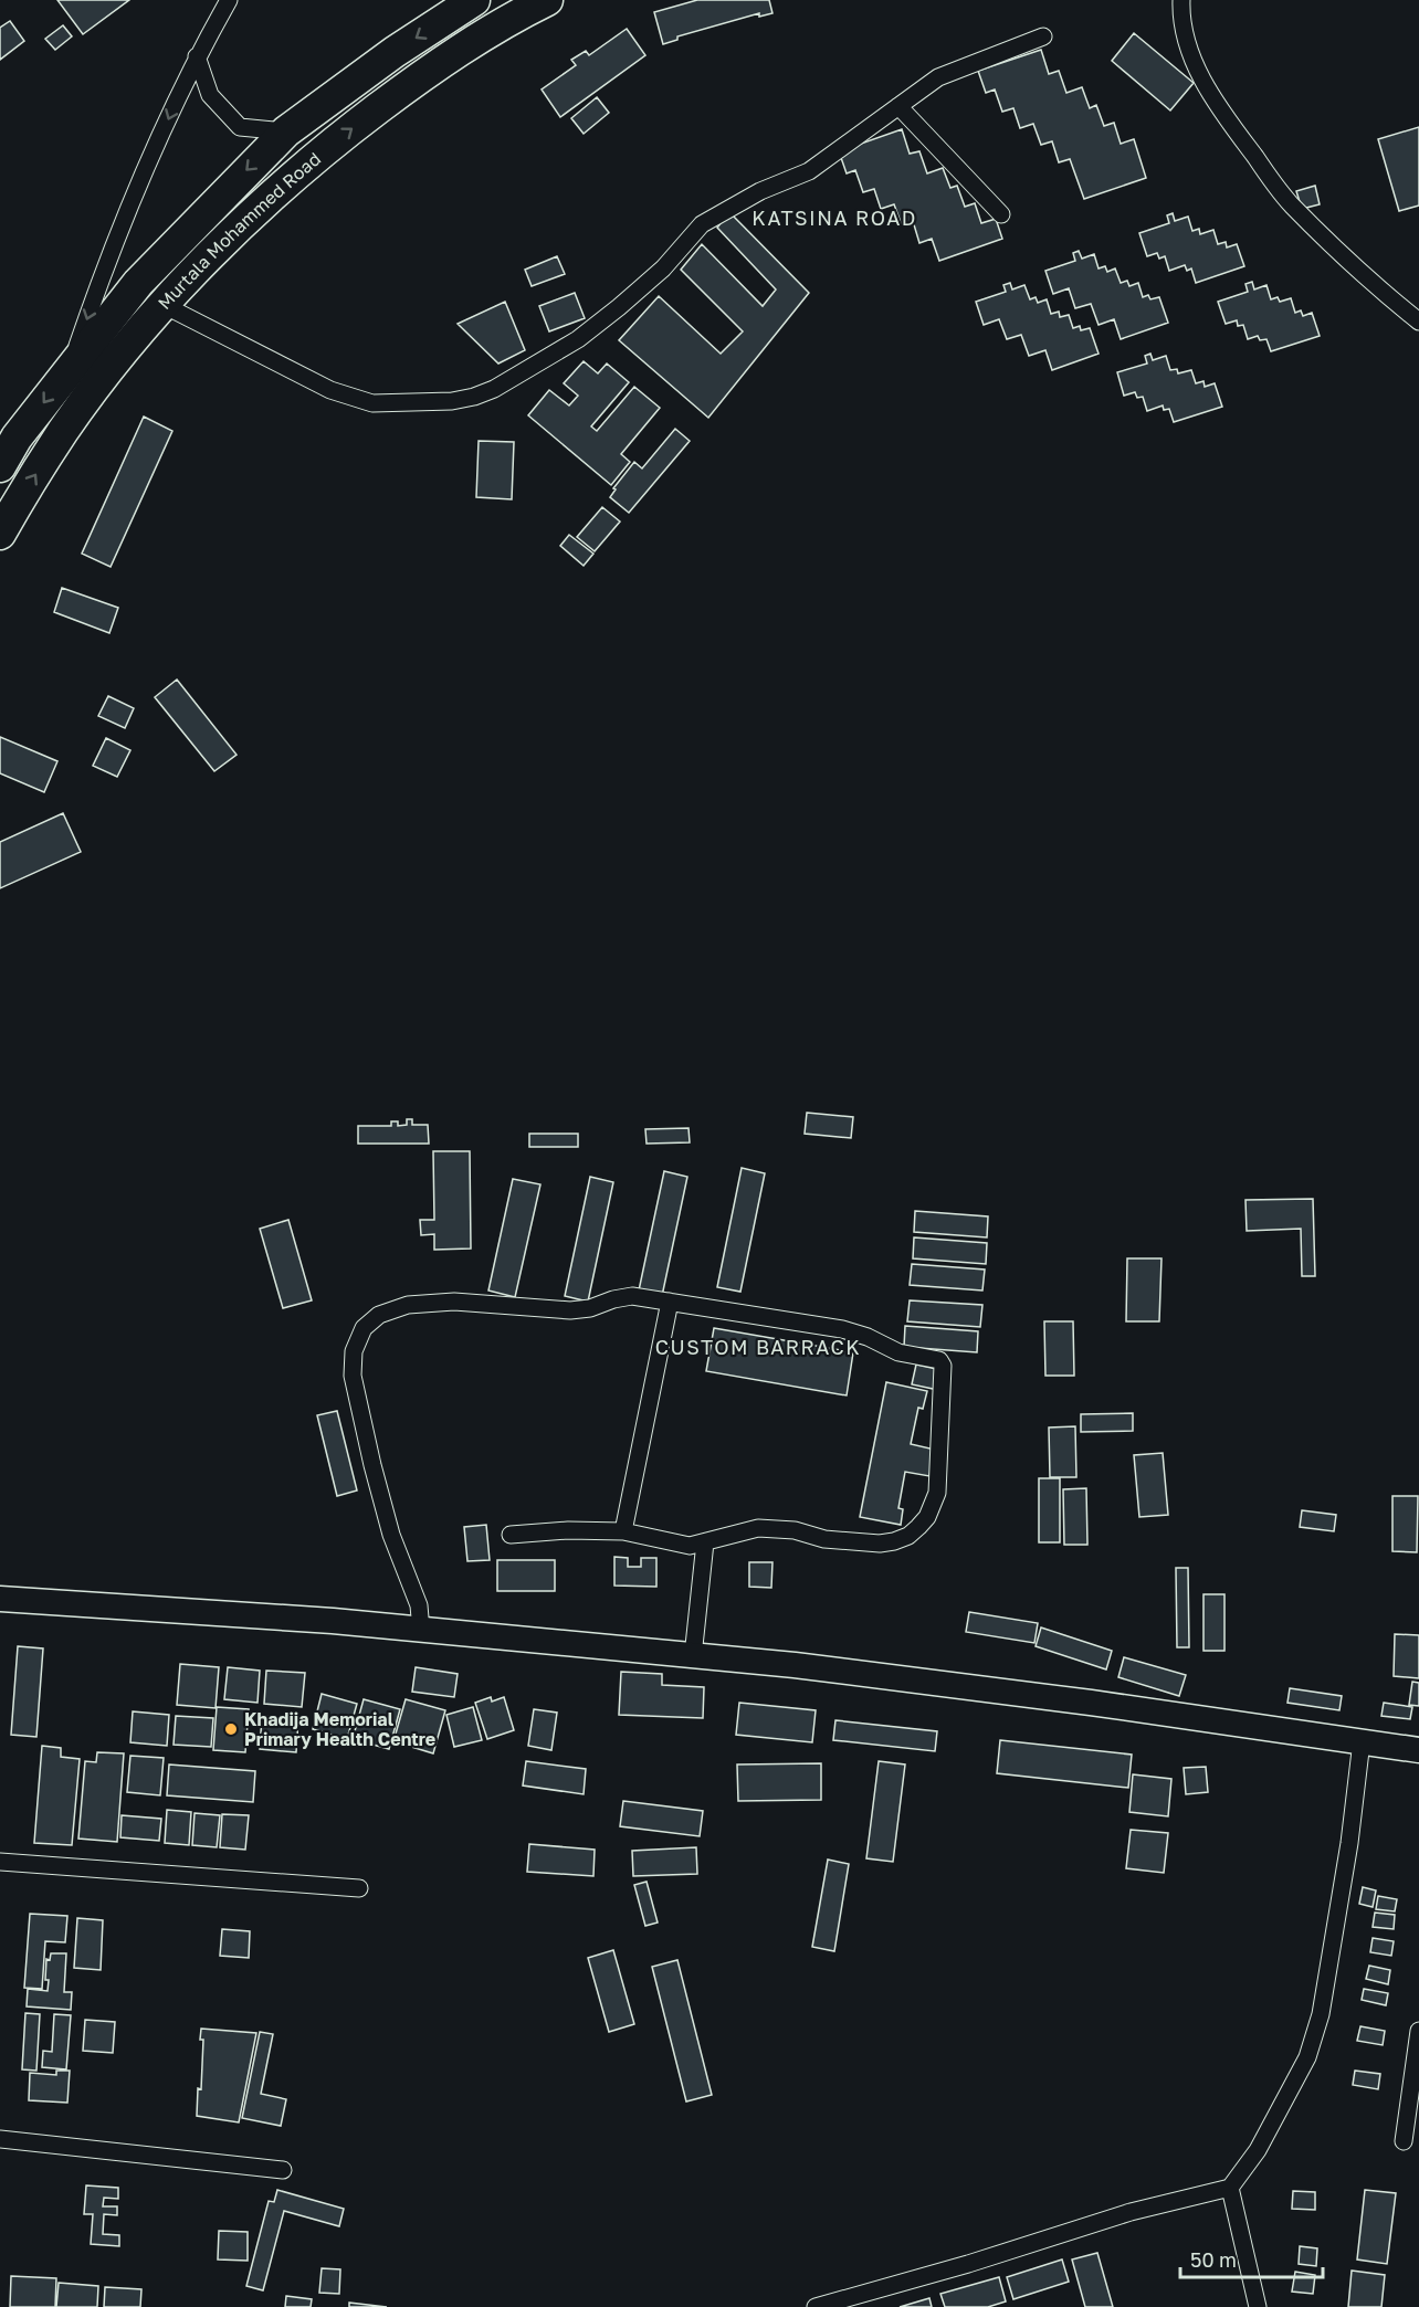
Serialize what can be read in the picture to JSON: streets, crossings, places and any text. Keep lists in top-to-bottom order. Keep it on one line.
{"streets":{"highway":["Murtala Mohammed Road"]},"districts":["KATSINA ROAD","CUSTOM BARRACK"],"places":["Khadija Memorial Primary Health Centre"],"scale_bar":"50 m"}
